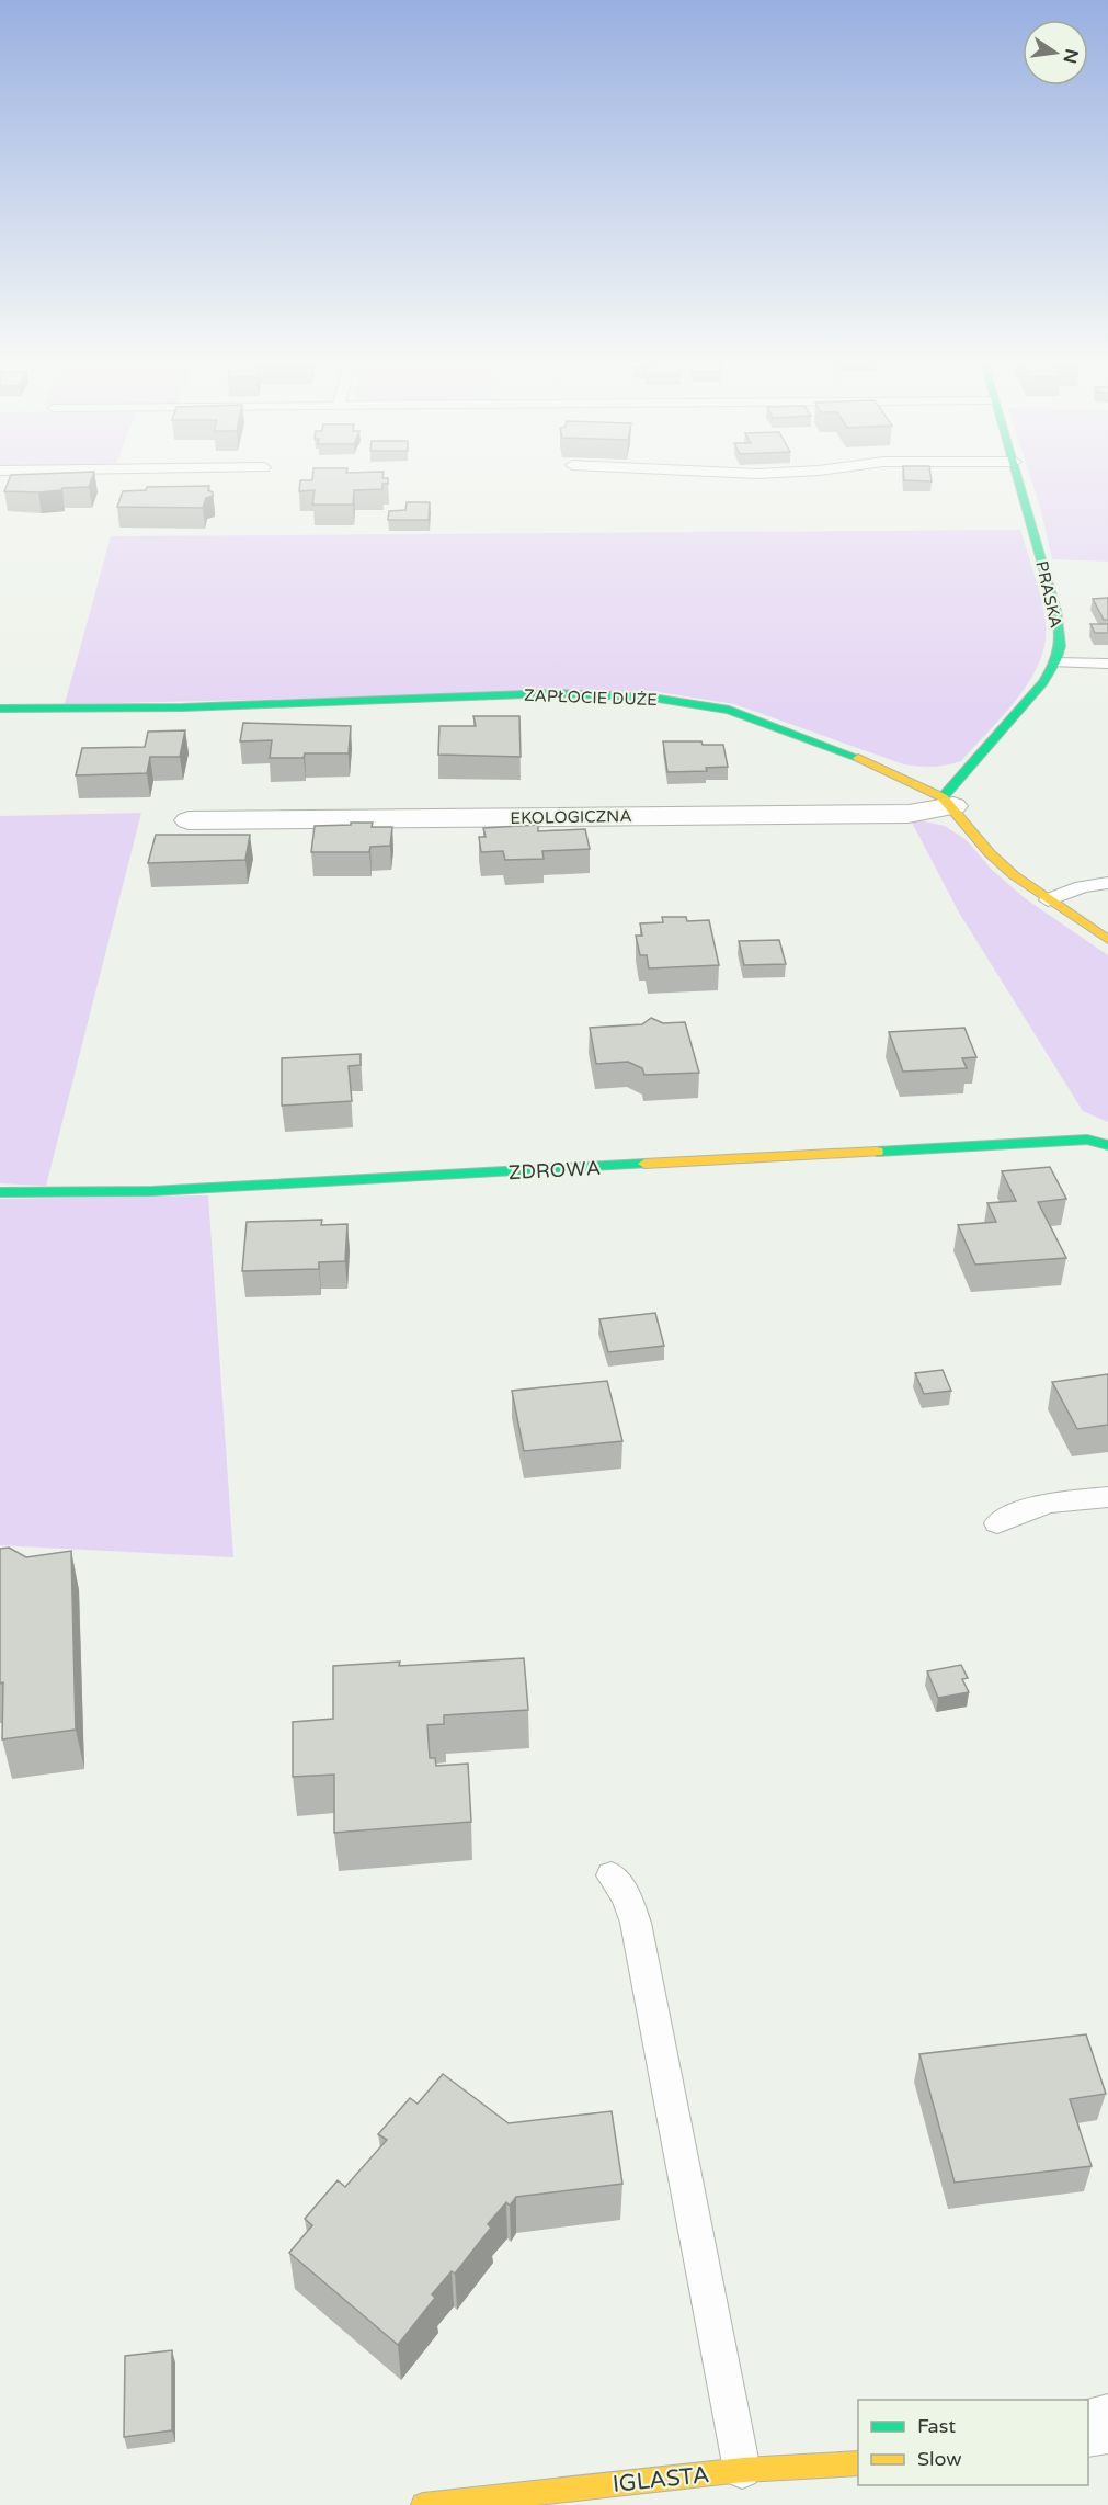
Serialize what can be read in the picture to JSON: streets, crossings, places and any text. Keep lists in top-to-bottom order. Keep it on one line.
{"streets":{"street":["PRASKA","ZAPŁOCIE DUŻE","EKOLOGICZNA","ZDROWA","IGLASTA"]},"crossings":[["PRASKA","ZAPŁOCIE DUŻE"],["PRASKA","EKOLOGICZNA"],["ZAPŁOCIE DUŻE","EKOLOGICZNA"]],"legend":["Fast","Slow"],"north":"right"}
